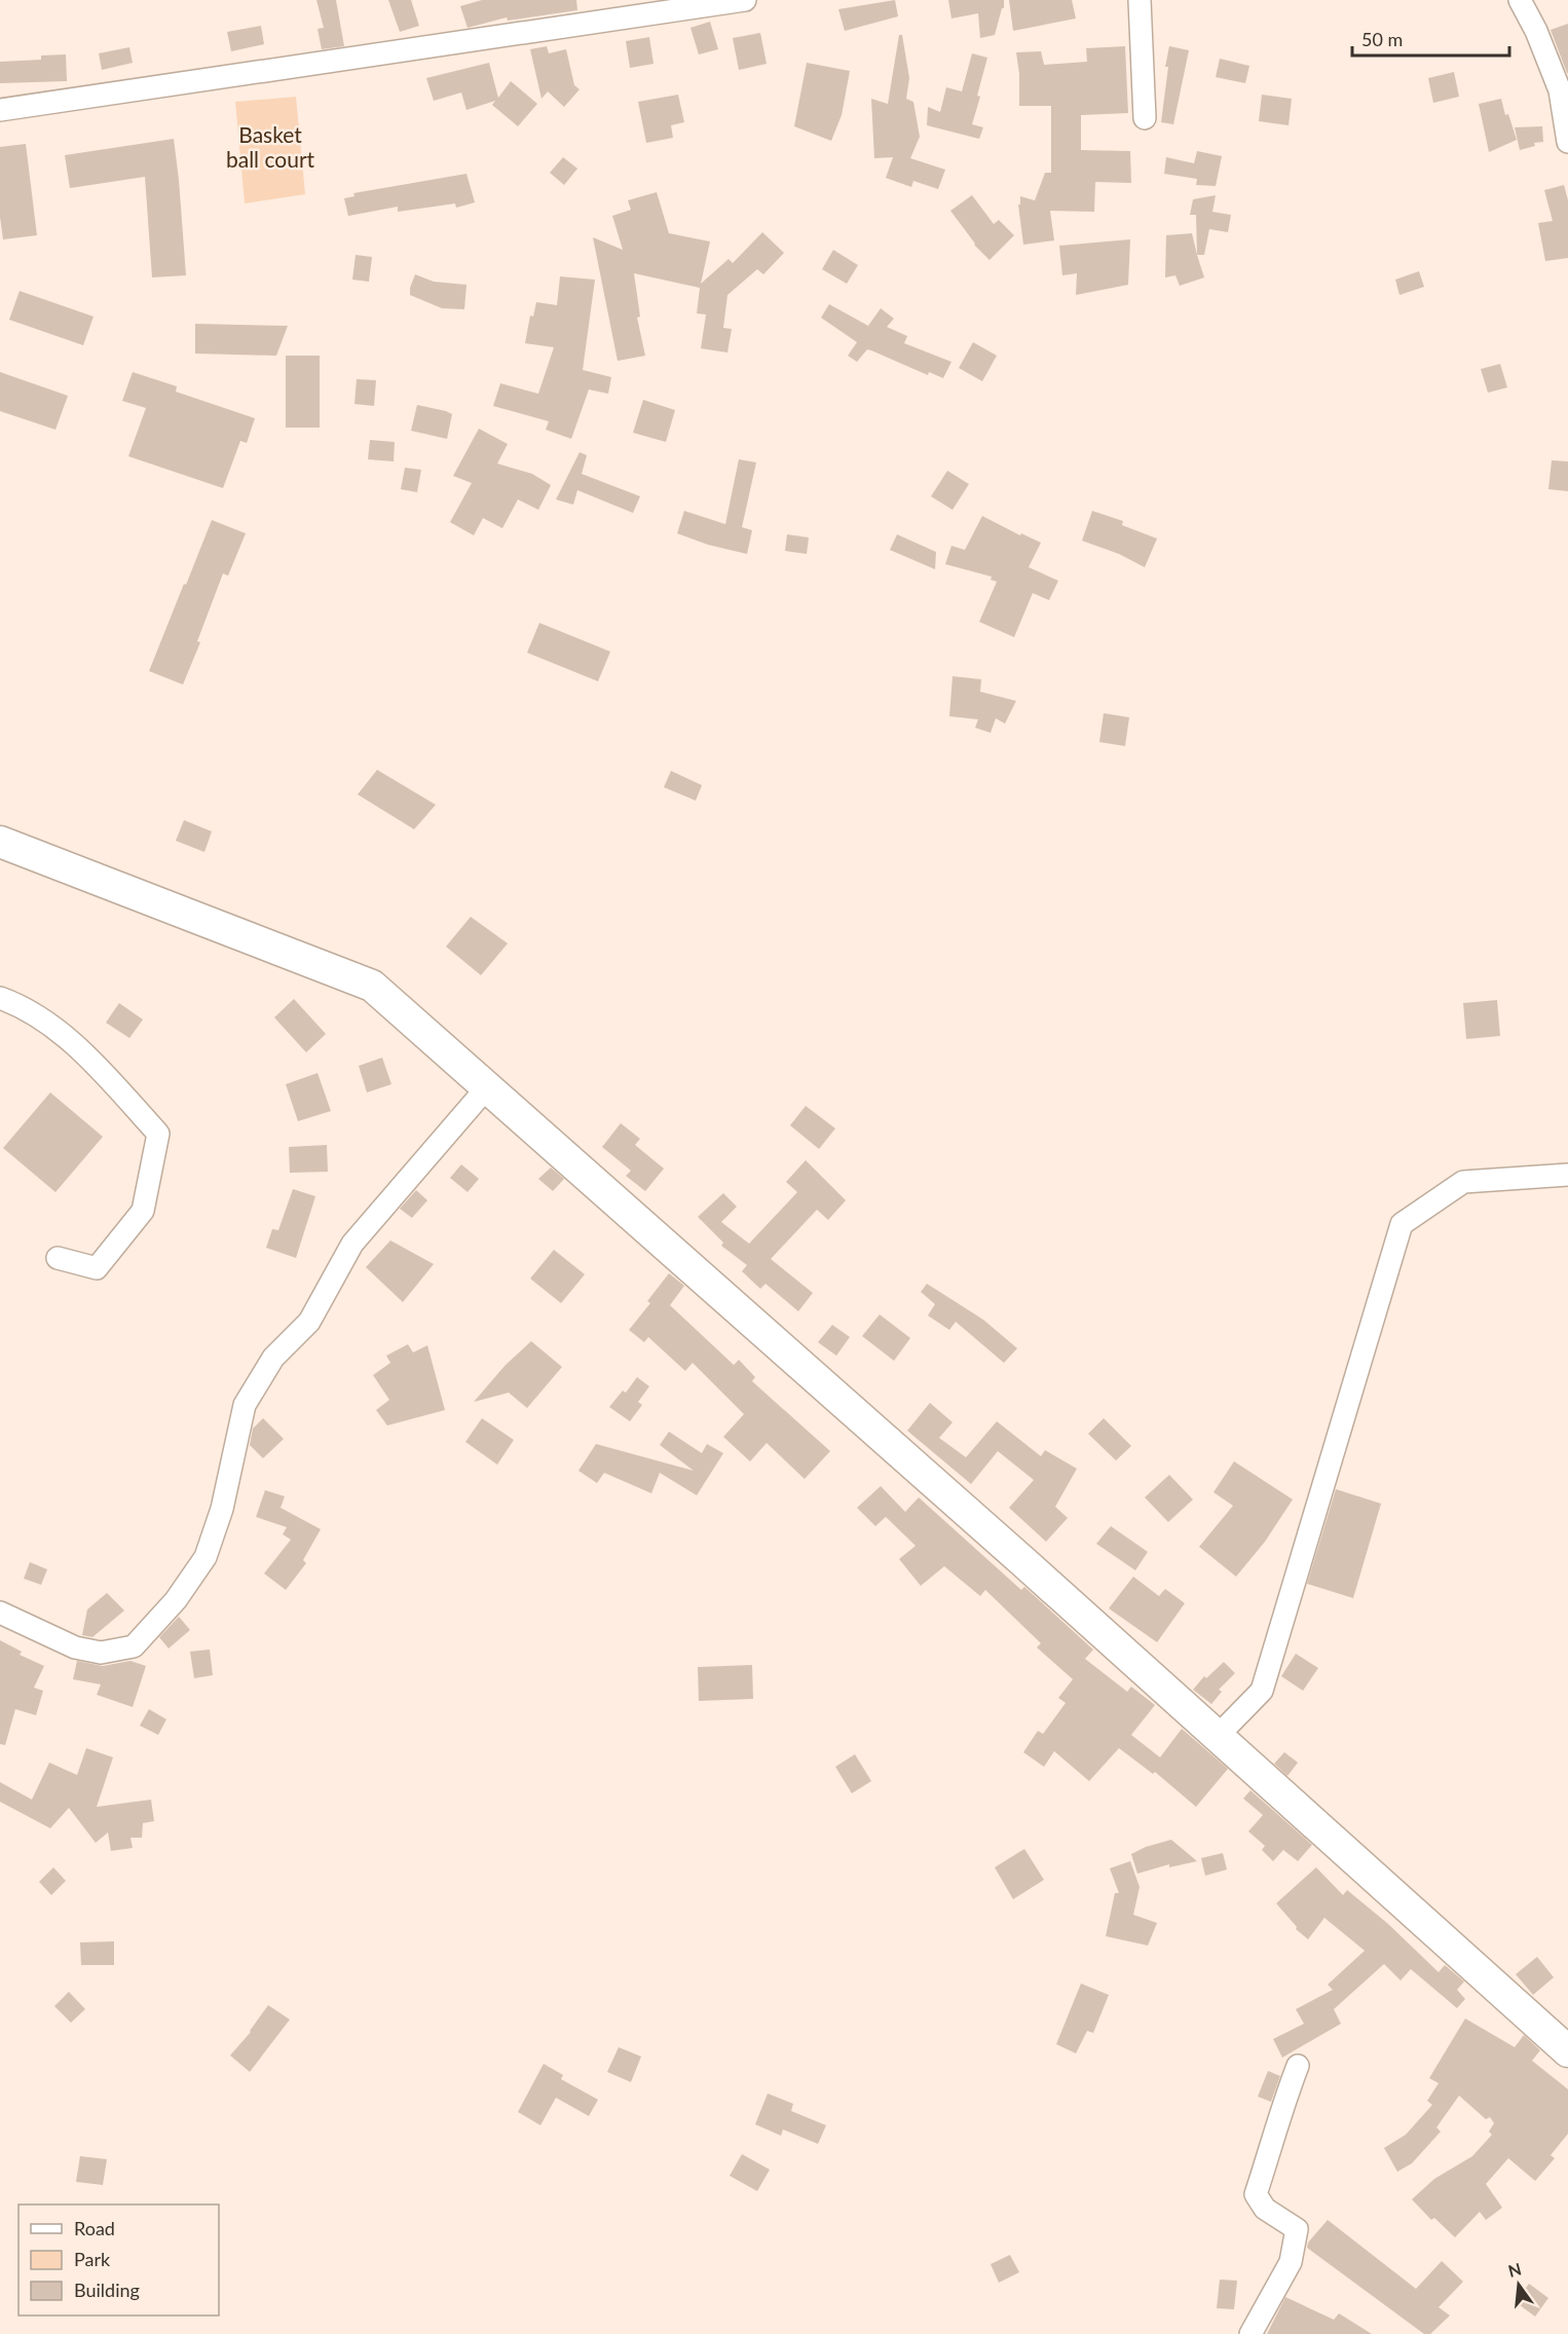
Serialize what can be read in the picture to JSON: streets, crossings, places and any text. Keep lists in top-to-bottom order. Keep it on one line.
{"parks":["Basket ball court"],"legend":["Road","Park","Building"],"scale_bar":"50 m","north":"top"}
